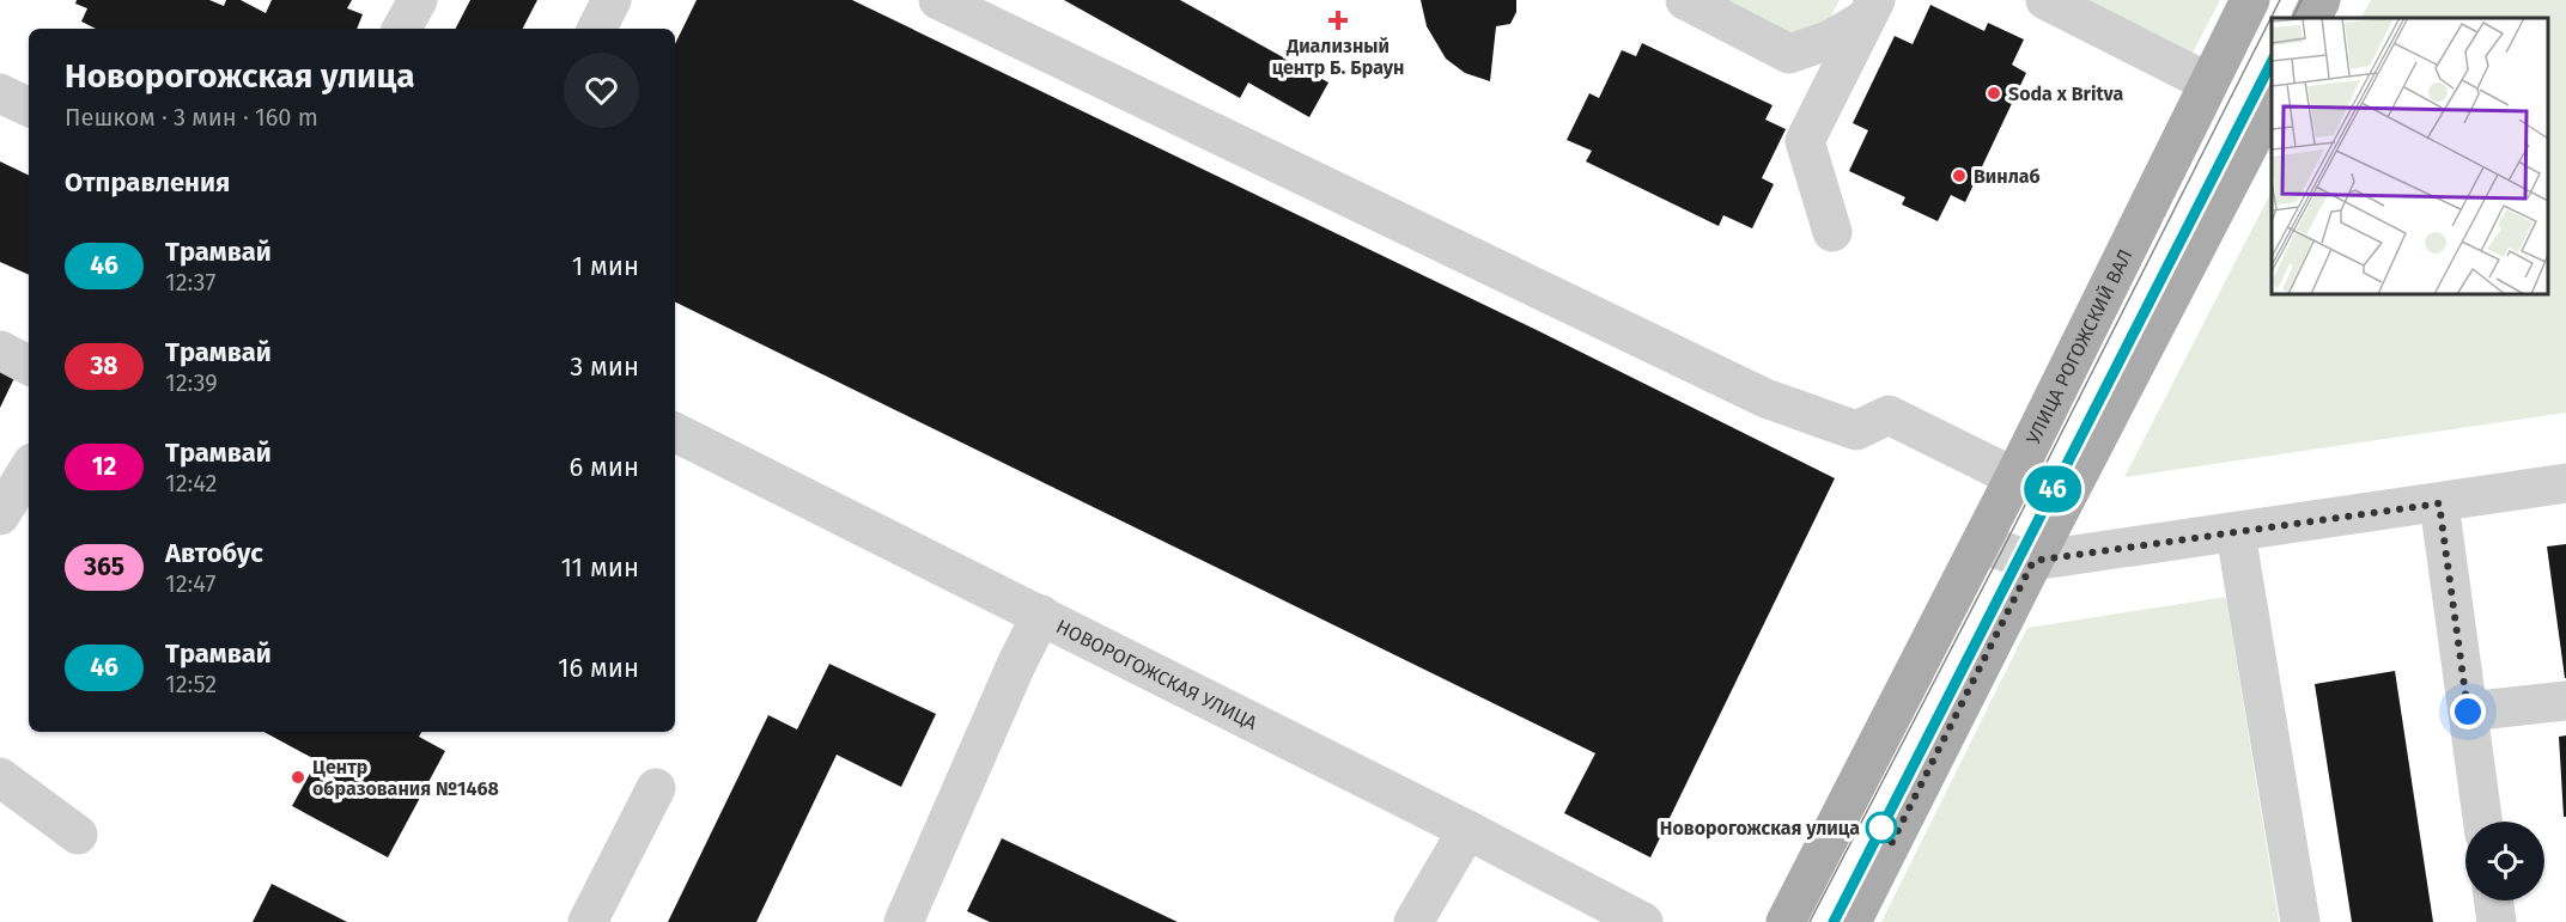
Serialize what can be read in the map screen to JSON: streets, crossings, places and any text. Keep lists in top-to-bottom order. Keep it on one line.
{"streets":{"main road":["УЛИЦА РОГОЖСКИЙ ВАЛ"],"street":["НОВОРОГОЖСКАЯ УЛИЦА"]},"places":{"health":["Диализный центр Б. Браун"],"other":["Soda x Britva","Винлаб","Центр образования №1468","Новорогожская улица"]},"lines":["tram line 46"],"page":{"on_map":"46","heading":[["Новорогожская улица","Пешком · 3 мин · 160 m"],"Отправления"],"list":[{"mark":"46","name":"Трамвай","note":"12:37","value":"1 мин"},{"mark":"38","name":"Трамвай","note":"12:39","value":"3 мин"},{"mark":"12","name":"Трамвай","note":"12:42","value":"6 мин"},{"mark":"365","name":"Автобус","note":"12:47","value":"11 мин"},{"mark":"46","name":"Трамвай","note":"12:52","value":"16 мин"}]}}
